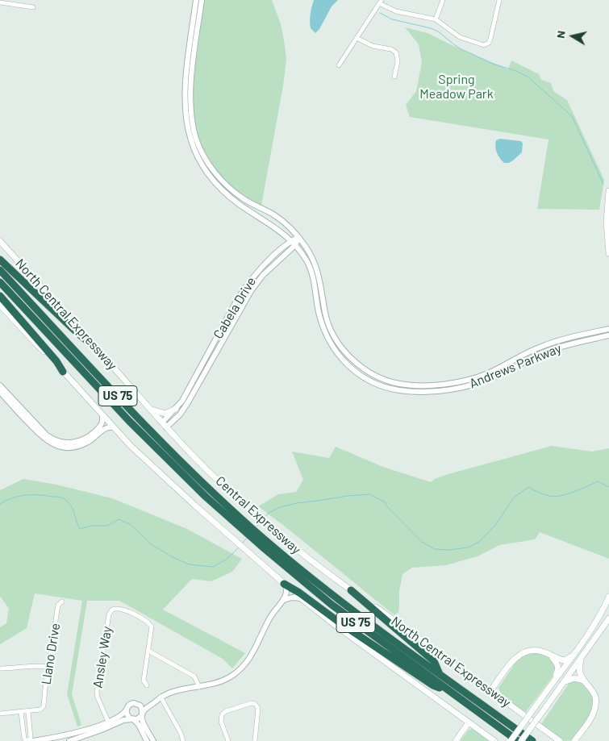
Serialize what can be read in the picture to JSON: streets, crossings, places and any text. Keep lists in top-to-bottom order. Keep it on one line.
{"streets":{"highway":["US 75","Central Expressway"],"main road":["North Central Expressway"],"street":["Cabela Drive","Andrews Parkway","Llano Drive","Ansley Way"]},"crossings":[["Cabela Drive","North Central Expressway"],["Cabela Drive","Andrews Parkway"]],"parks":["Spring Meadow Park"],"north":"left"}
